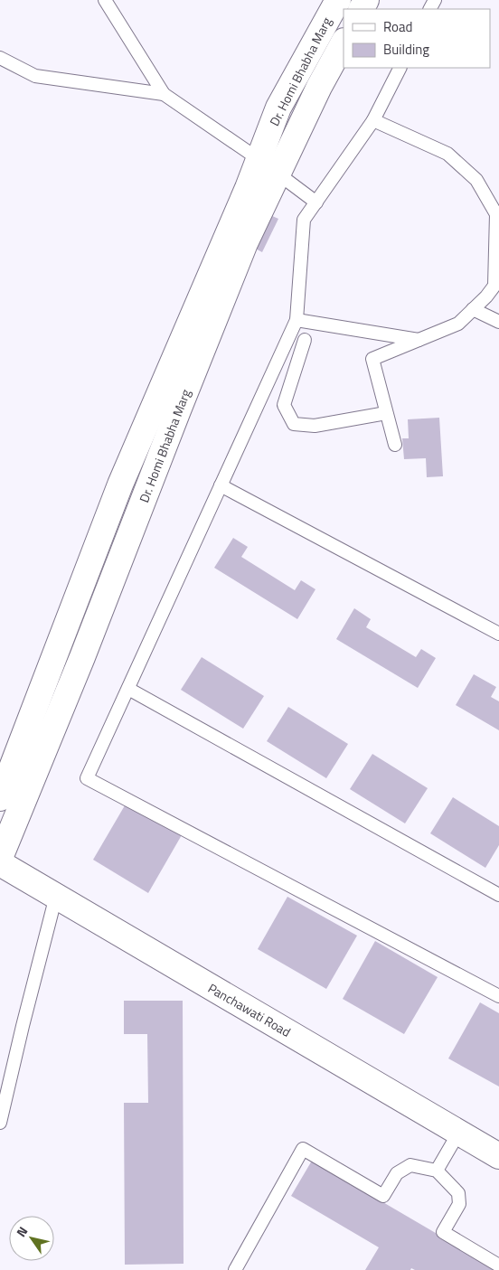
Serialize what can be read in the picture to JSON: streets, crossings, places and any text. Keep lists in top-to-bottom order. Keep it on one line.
{"streets":{"main road":["Dr. Homi Bhabha Marg","Panchawati Road"]},"legend":["Road","Building"],"north":"top left"}
